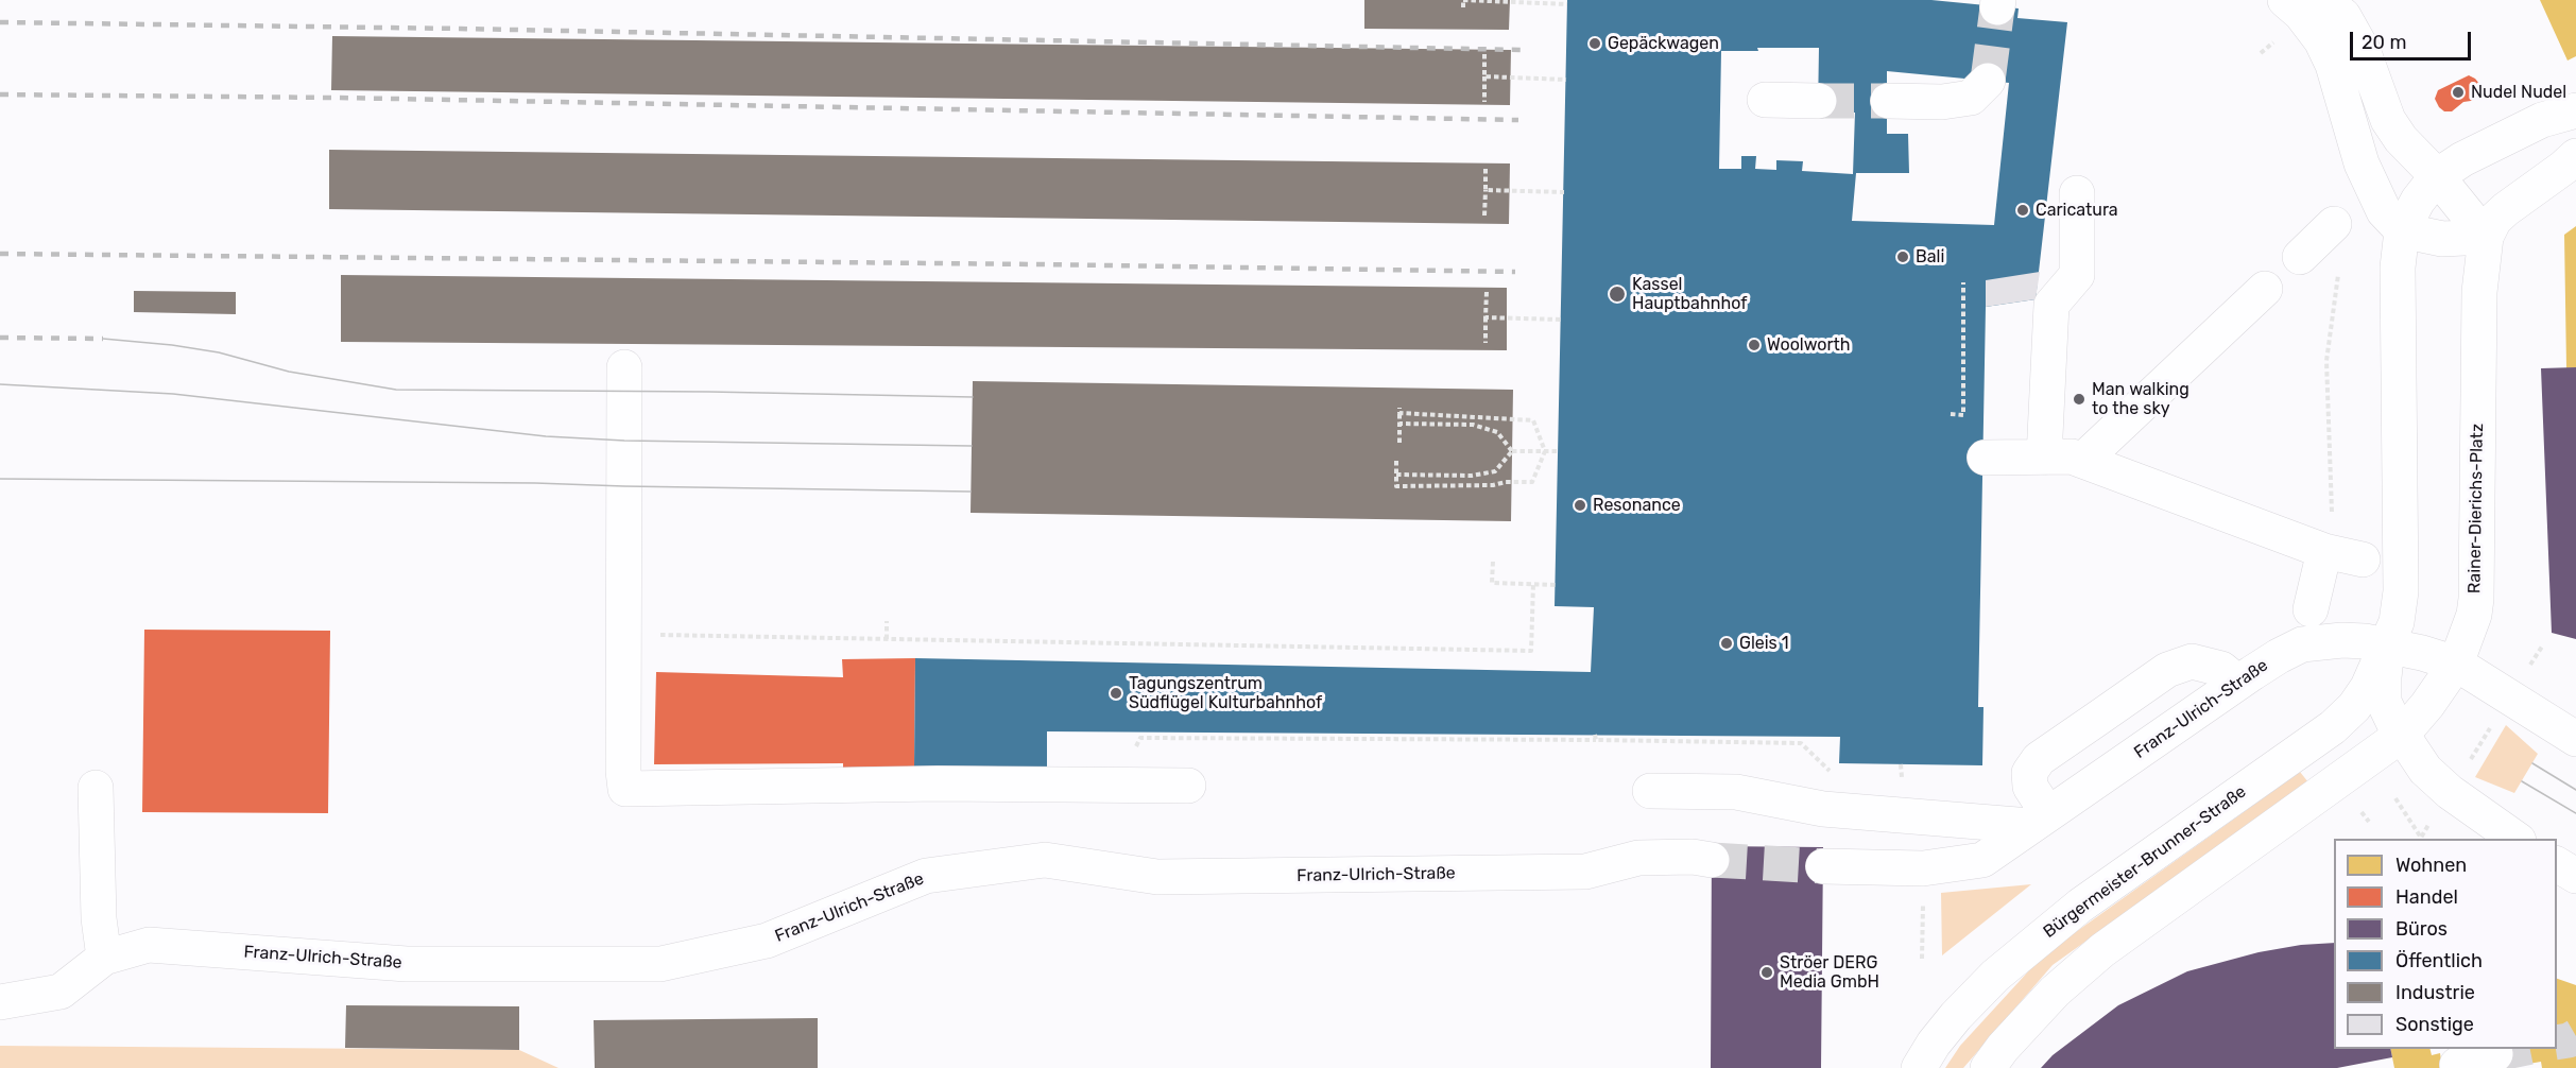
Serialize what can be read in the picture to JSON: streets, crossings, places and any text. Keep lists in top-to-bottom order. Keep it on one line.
{"streets":{"street":["Rainer-Dierichs-Platz","Franz-Ulrich-Straße","Bürgermeister-Brunner-Straße"]},"crossings":[["Rainer-Dierichs-Platz","Franz-Ulrich-Straße"],["Franz-Ulrich-Straße","Bürgermeister-Brunner-Straße"]],"places":["Gepäckwagen","Nudel Nudel","Caricatura","Bali","Kassel Hauptbahnhof","Woolworth","Man walking to the sky","Resonance","Gleis 1","Tagungszentrum Südflügel Kulturbahnhof","Ströer DERG Media GmbH"],"legend":["Wohnen","Handel","Büros","Öffentlich","Industrie","Sonstige"],"scale_bar":"20 m"}
